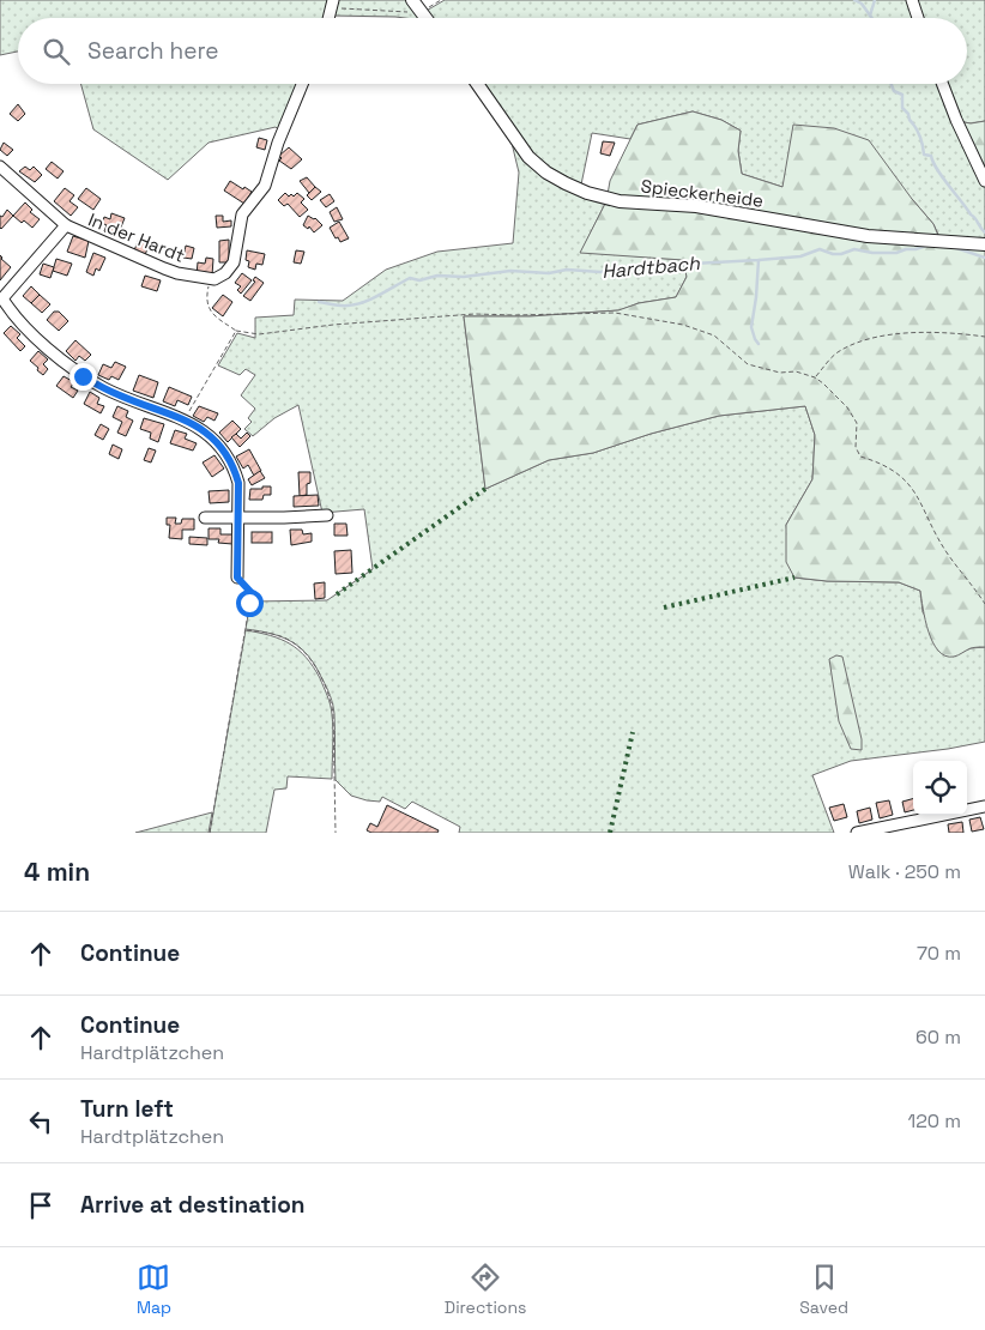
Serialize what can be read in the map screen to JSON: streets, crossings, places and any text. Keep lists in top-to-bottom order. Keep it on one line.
{"streets":{"main road":["Spieckerheide"],"street":["In der Hardt"]},"water":["Hardtbach"],"page":{"search":"Search here","heading":["4 min","Walk · 250 m"],"list":[["Continue","70 m"],["Continue","Hardtplätzchen","60 m"],["Turn left","Hardtplätzchen","120 m"],"Arrive at destination"],"nav":["Map","Directions","Saved"]}}
